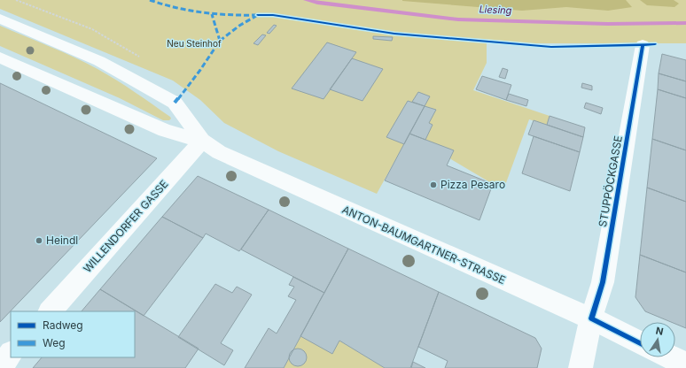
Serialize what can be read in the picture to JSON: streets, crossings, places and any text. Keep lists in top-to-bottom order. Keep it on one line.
{"streets":{"main road":["STUPPÖCKGASSE","WILLENDORFER GASSE","ANTON-BAUMGARTNER-STRASSE"]},"crossings":[["STUPPÖCKGASSE","ANTON-BAUMGARTNER-STRASSE"],["WILLENDORFER GASSE","ANTON-BAUMGARTNER-STRASSE"]],"water":["Liesing"],"parks":["Neu Steinhof"],"places":["Pizza Pesaro","Heindl"],"legend":["Radweg","Weg"],"north":"top"}
